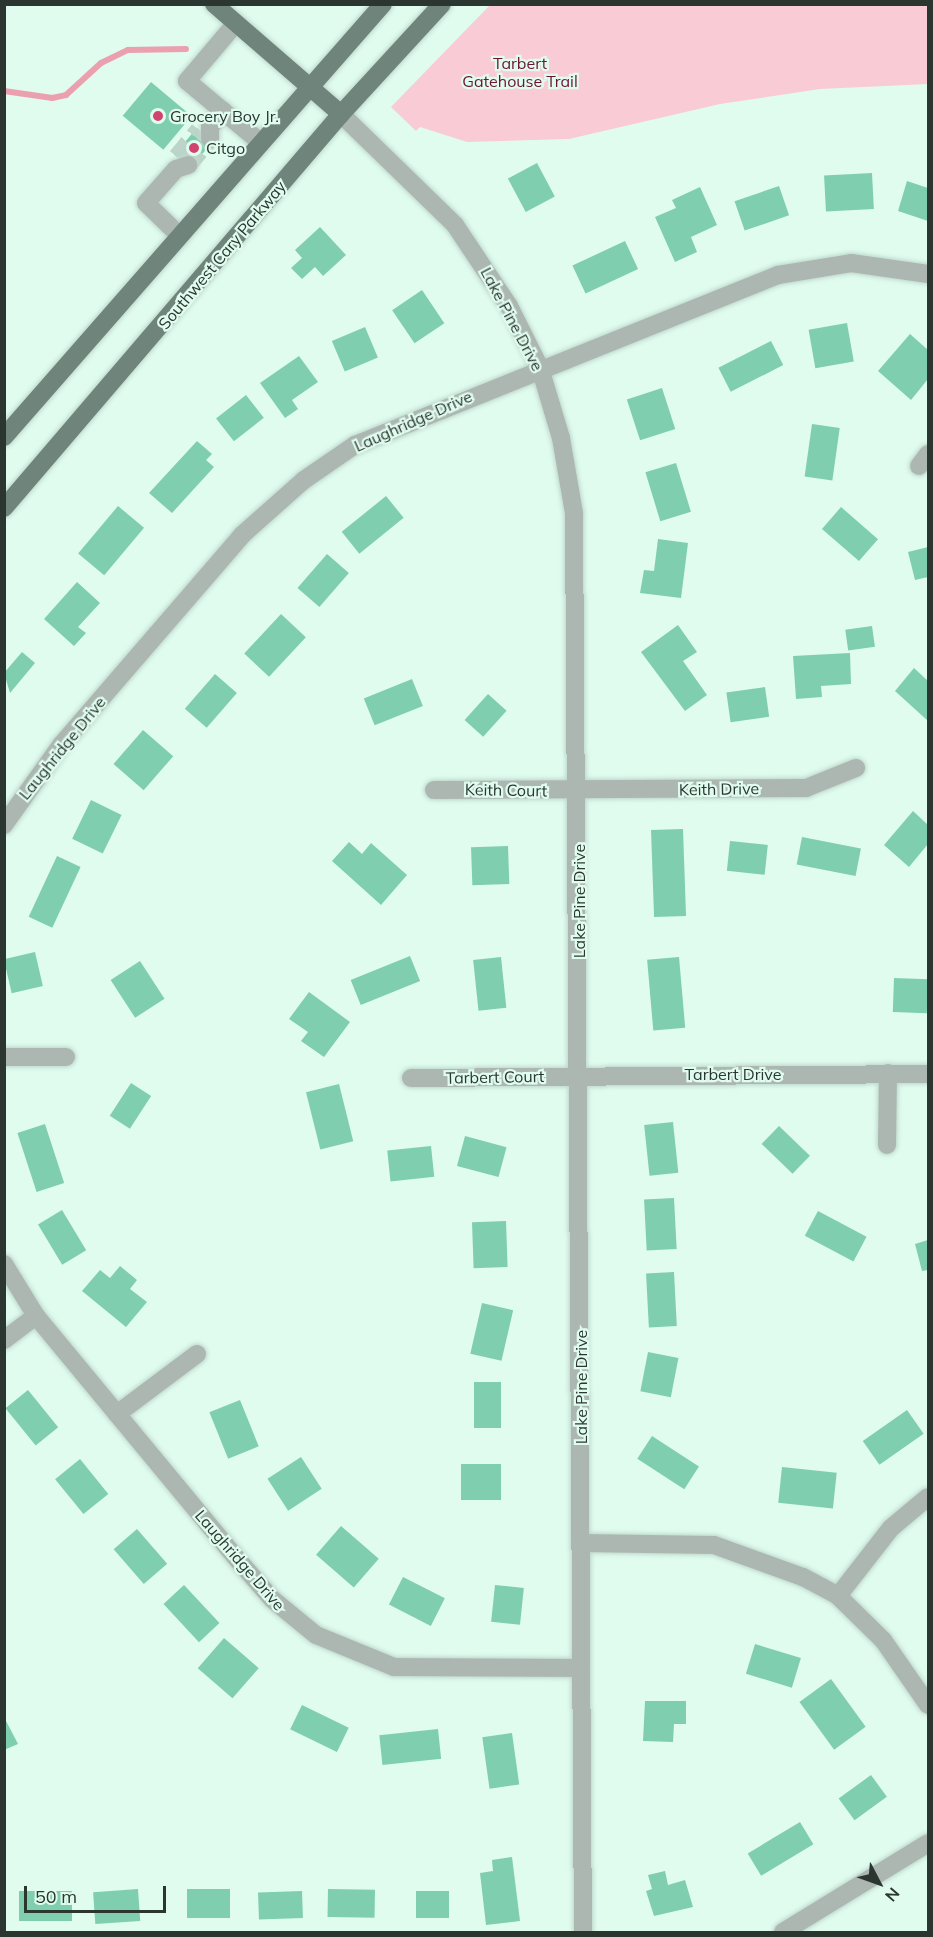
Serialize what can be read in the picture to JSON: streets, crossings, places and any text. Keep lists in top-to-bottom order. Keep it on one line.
{"streets":{"main road":["Southwest Cary Parkway","Lake Pine Drive"],"street":["Laughridge Drive","Keith Drive","Keith Court","Tarbert Drive","Tarbert Court"]},"crossings":[["Southwest Cary Parkway","Lake Pine Drive"],["Lake Pine Drive","Laughridge Drive"],["Lake Pine Drive","Keith Drive"],["Lake Pine Drive","Keith Court"],["Lake Pine Drive","Tarbert Drive"],["Lake Pine Drive","Tarbert Court"],["Keith Drive","Keith Court"],["Tarbert Drive","Tarbert Court"]],"parks":["Tarbert Gatehouse Trail"],"places":["Grocery Boy Jr.","Citgo"],"scale_bar":"50 m","north":"bottom right"}
